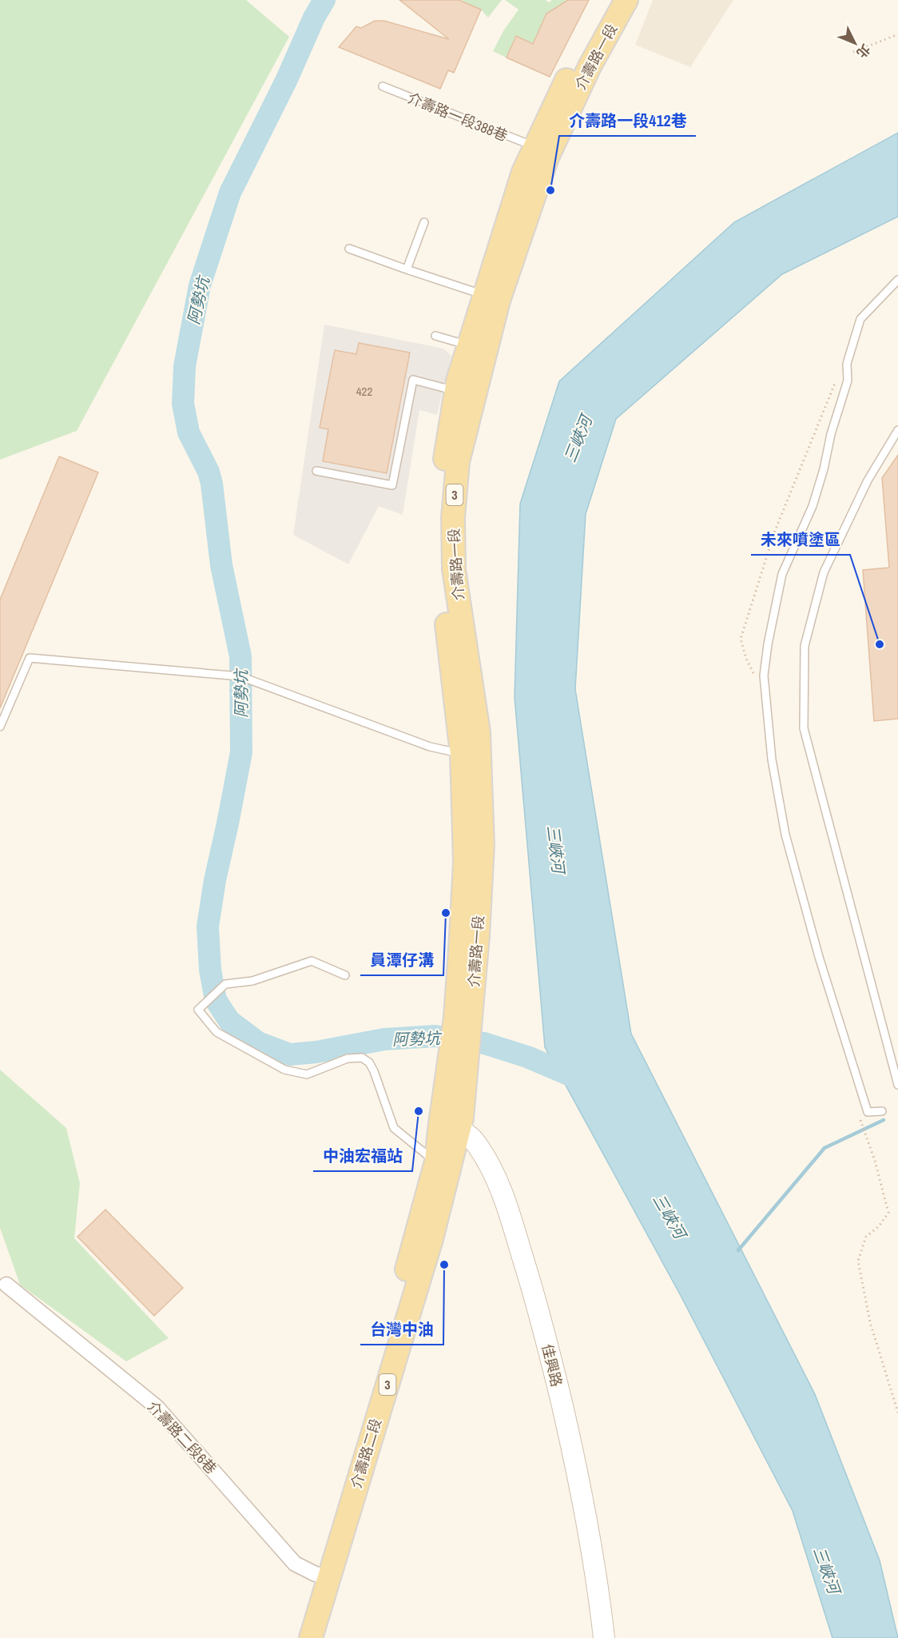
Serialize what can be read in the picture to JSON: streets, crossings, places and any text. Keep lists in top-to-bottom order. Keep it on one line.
{"streets":{"main road":["介壽路一段","3","介壽路二段"],"street":["佳興路","介壽路二段6巷"],"lane":["介壽路一段388巷"]},"crossings":[["介壽路一段","介壽路一段388巷"],["介壽路一段","佳興路"],["介壽路一段","介壽路二段"],["佳興路","介壽路二段"],["介壽路二段6巷","介壽路二段"]],"water":["阿勢坑","三峽河"],"places":["介壽路一段412巷","未來噴塗區","員潭仔溝","中油宏福站","台灣中油"],"house_numbers":["422"],"north":"bottom right"}
